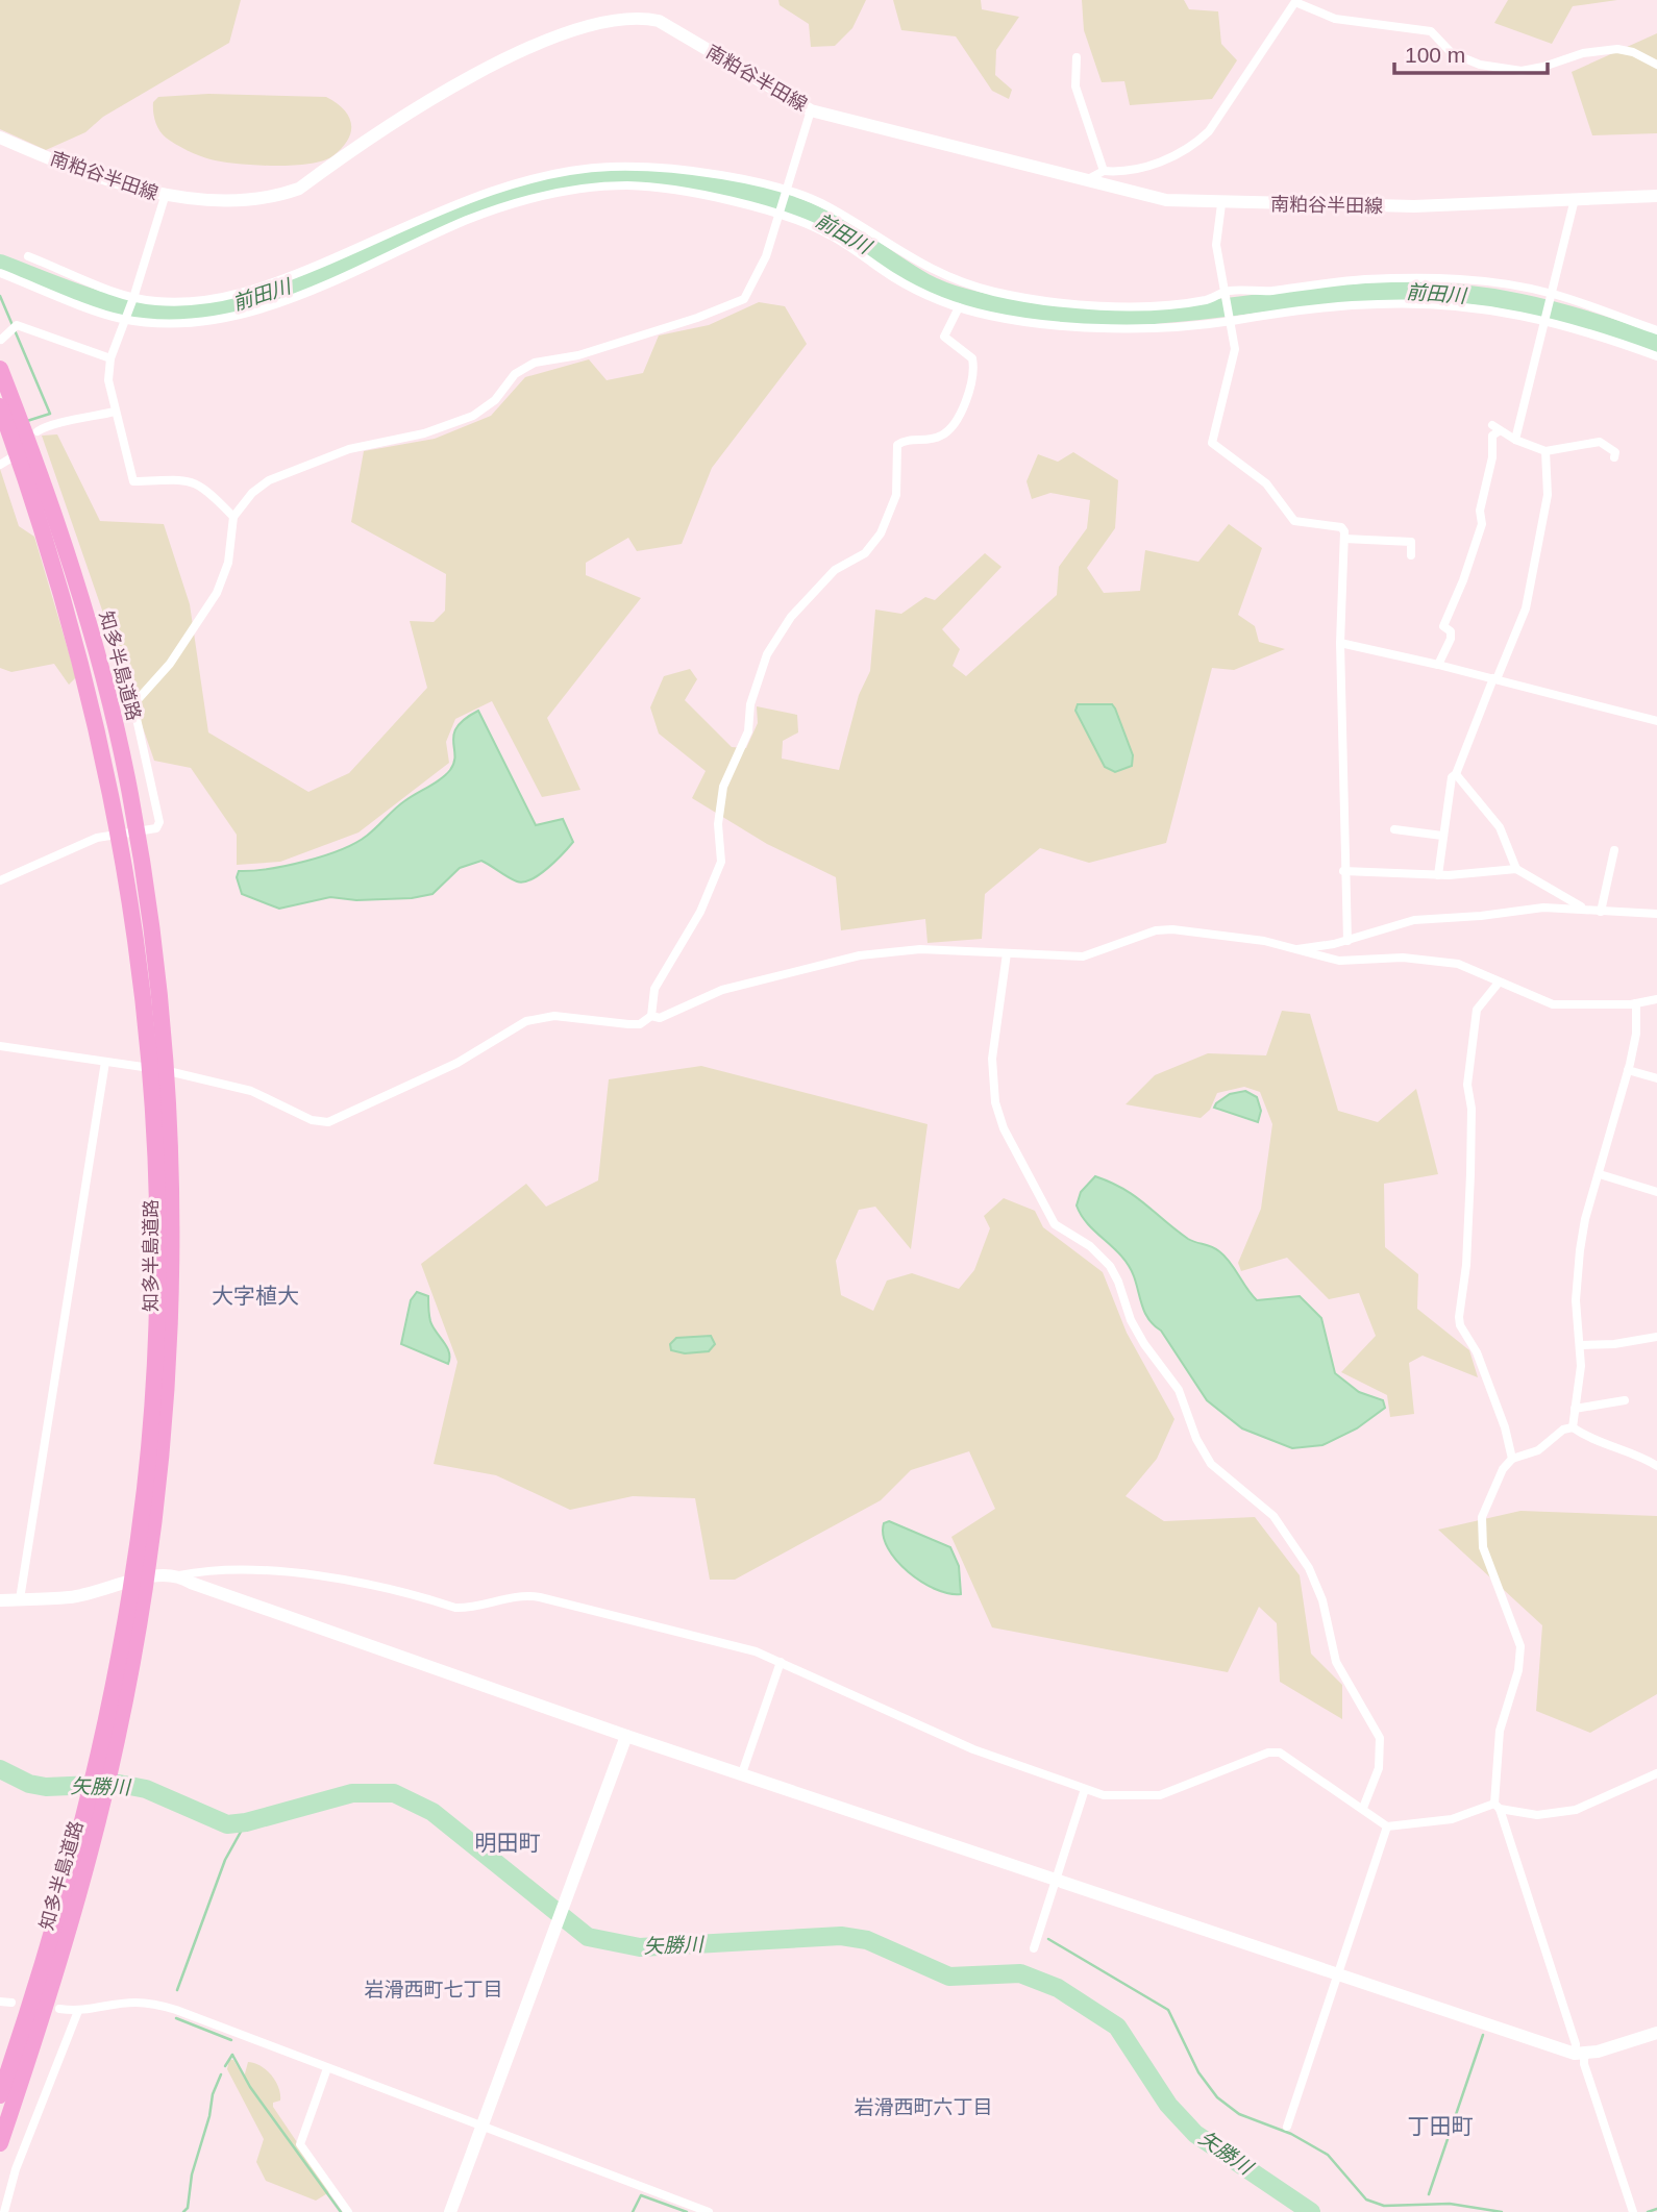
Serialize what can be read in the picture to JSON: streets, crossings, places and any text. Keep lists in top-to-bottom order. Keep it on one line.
{"streets":{"highway":["知多半島道路"],"street":["南粕谷半田線"]},"districts":["大字植大","明田町","岩滑西町七丁目","岩滑西町六丁目","丁田町"],"water":["前田川","矢勝川"],"scale_bar":"100 m"}
